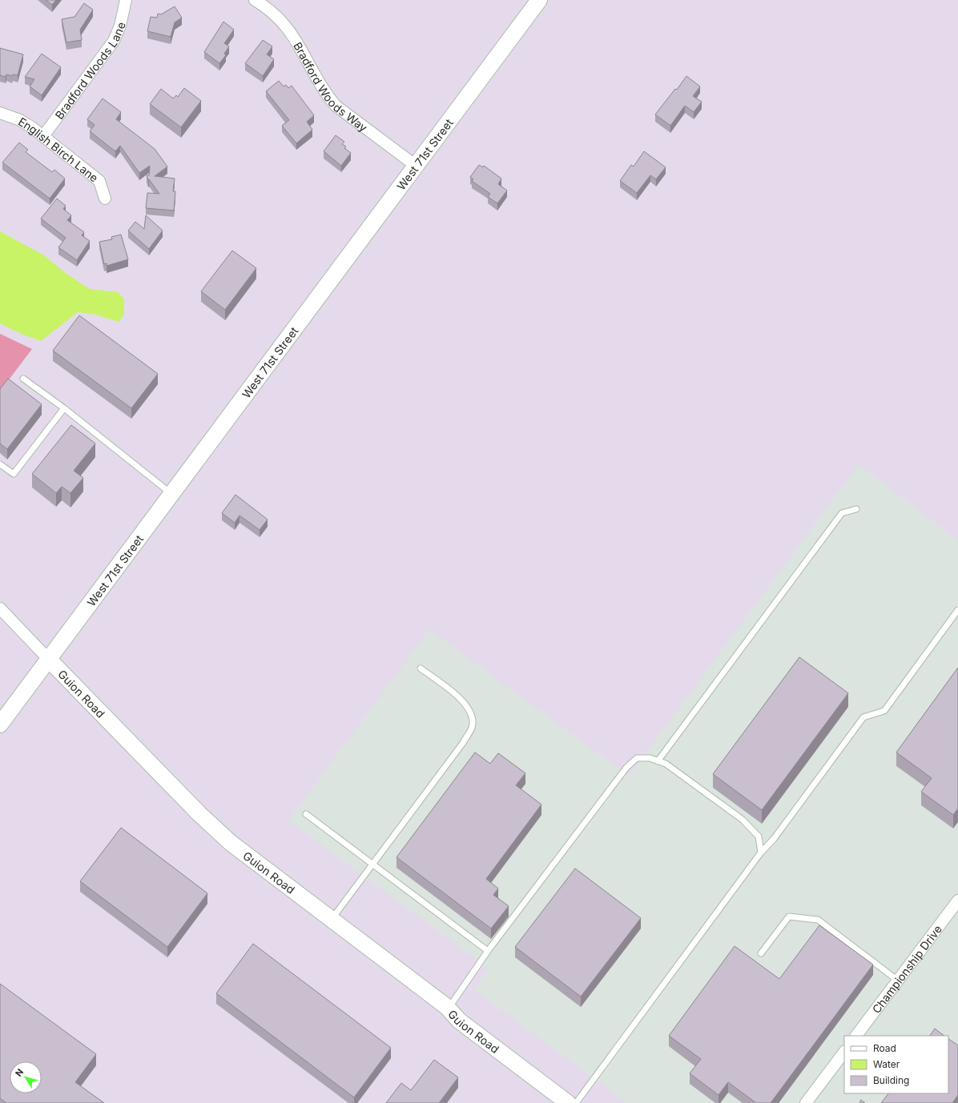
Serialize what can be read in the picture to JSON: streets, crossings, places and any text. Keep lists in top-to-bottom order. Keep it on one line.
{"streets":{"main road":["West 71st Street","Guion Road"],"street":["Bradford Woods Lane","Bradford Woods Way","English Birch Lane","Championship Drive"]},"crossings":[["Bradford Woods Lane","English Birch Lane"],["Bradford Woods Way","West 71st Street"],["West 71st Street","Guion Road"]],"legend":["Road","Water","Building"],"north":"top left"}
